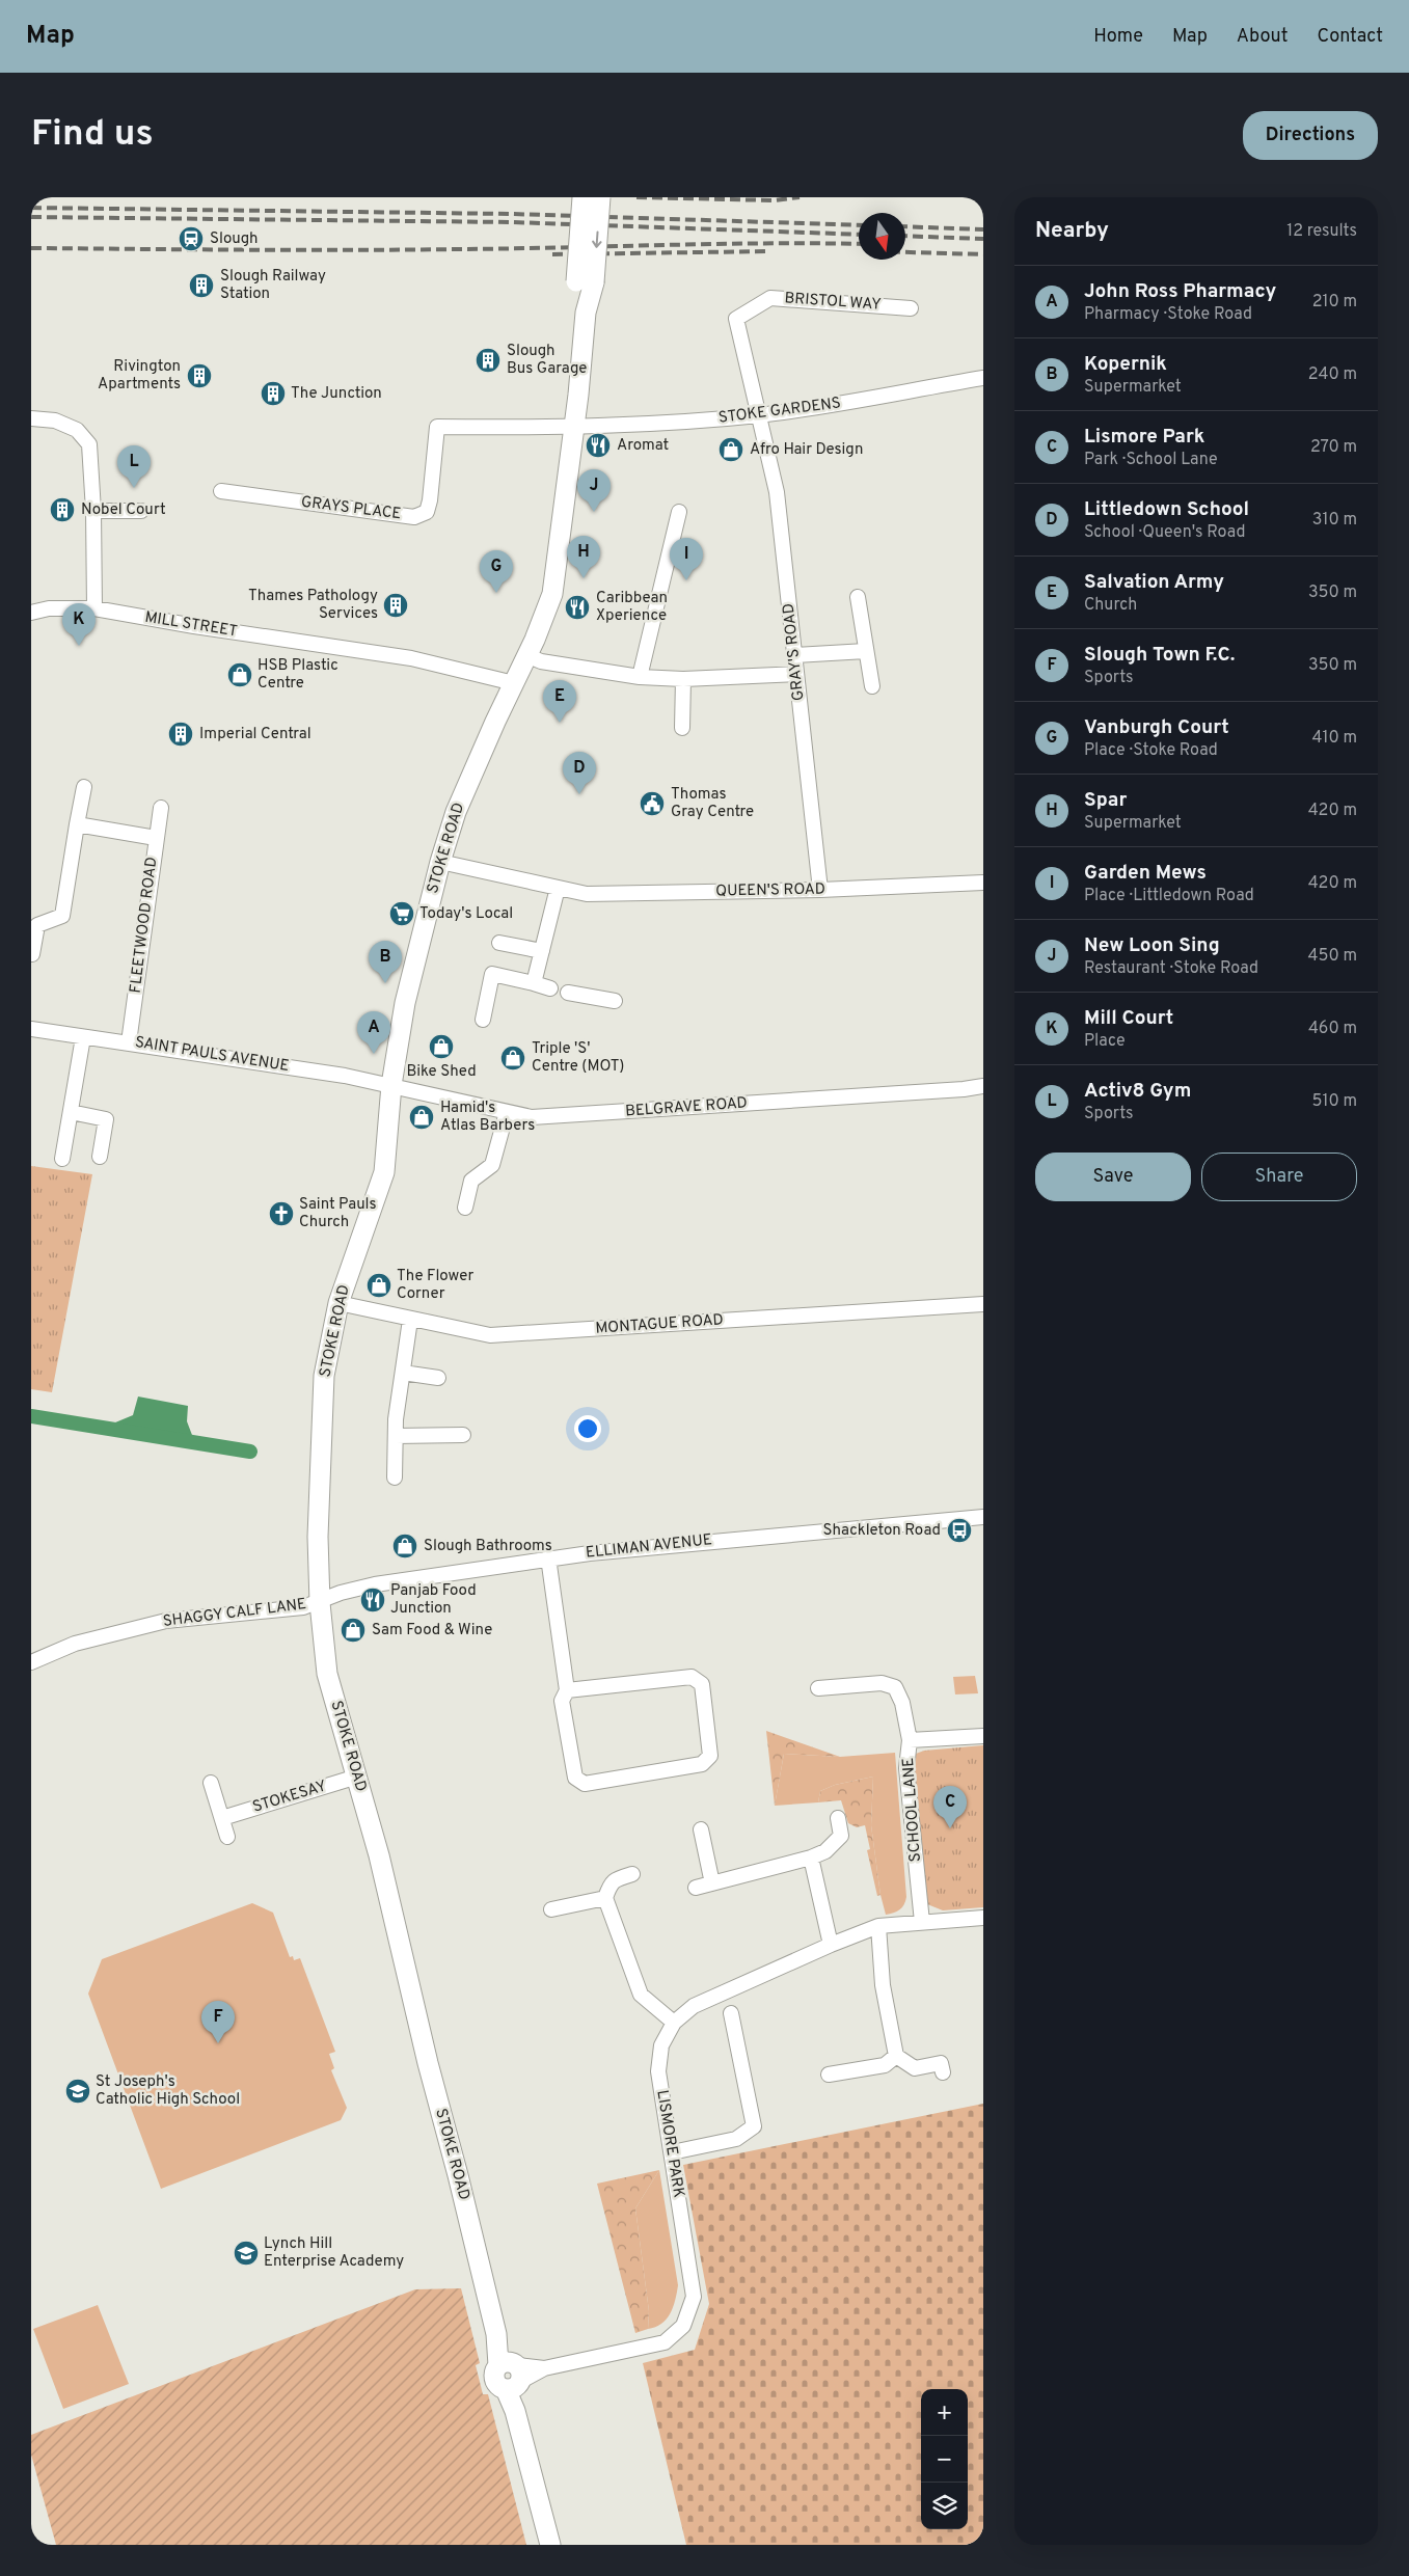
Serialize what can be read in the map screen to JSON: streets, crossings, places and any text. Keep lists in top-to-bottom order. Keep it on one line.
{"streets":{"main road":["STOKE ROAD"],"street":["BRISTOL WAY","STOKE GARDENS","GRAYS PLACE","MILL STREET","GRAY'S ROAD","QUEEN'S ROAD","FLEETWOOD ROAD","SAINT PAULS AVENUE","BELGRAVE ROAD","MONTAGUE ROAD","ELLIMAN AVENUE","SHAGGY CALF LANE","STOKESAY","SCHOOL LANE","LISMORE PARK"]},"crossings":[["BRISTOL WAY","STOKE GARDENS"],["BRISTOL WAY","GRAY'S ROAD"],["STOKE GARDENS","GRAYS PLACE"],["STOKE GARDENS","GRAY'S ROAD"],["STOKE GARDENS","STOKE ROAD"],["MILL STREET","STOKE ROAD"],["GRAY'S ROAD","QUEEN'S ROAD"],["STOKE ROAD","QUEEN'S ROAD"],["STOKE ROAD","SAINT PAULS AVENUE"],["STOKE ROAD","BELGRAVE ROAD"],["STOKE ROAD","MONTAGUE ROAD"],["STOKE ROAD","ELLIMAN AVENUE"],["STOKE ROAD","SHAGGY CALF LANE"],["STOKE ROAD","STOKESAY"],["STOKE ROAD","LISMORE PARK"],["FLEETWOOD ROAD","SAINT PAULS AVENUE"],["SAINT PAULS AVENUE","BELGRAVE ROAD"],["ELLIMAN AVENUE","SHAGGY CALF LANE"],["SCHOOL LANE","LISMORE PARK"]],"places":{"station":["Slough"],"building":["Slough Railway Station","Slough Bus Garage","Rivington Apartments","The Junction","Nobel Court","Thames Pathology Services","Imperial Central"],"restaurant":["Aromat","Caribbean Xperience","Panjab Food Junction"],"shop":["Afro Hair Design","HSB Plastic Centre","Bike Shed","Triple 'S' Centre (MOT)","Hamid's Atlas Barbers","The Flower Corner","Slough Bathrooms","Sam Food & Wine"],"public building":["Thomas Gray Centre"],"supermarket":["Today's Local"],"church":["Saint Pauls Church"],"bus stop":["Shackleton Road"],"school or university":["St Joseph's Catholic High School","Lynch Hill Enterprise Academy"]},"north":"bottom","page":{"header":"Map","nav":["Home","Map","About","Contact"],"buttons":["Directions",["Save","Share"]],"title":"Find us","heading":["Nearby","12 results"],"list":[{"mark":"A","name":"John Ross Pharmacy","note":"Pharmacy · Stoke Road","value":"210 m"},{"mark":"B","name":"Kopernik","note":"Supermarket","value":"240 m"},{"mark":"C","name":"Lismore Park","note":"Park · School Lane","value":"270 m"},{"mark":"D","name":"Littledown School","note":"School · Queen's Road","value":"310 m"},{"mark":"E","name":"Salvation Army","note":"Church","value":"350 m"},{"mark":"F","name":"Slough Town F.C.","note":"Sports","value":"350 m"},{"mark":"G","name":"Vanburgh Court","note":"Place · Stoke Road","value":"410 m"},{"mark":"H","name":"Spar","note":"Supermarket","value":"420 m"},{"mark":"I","name":"Garden Mews","note":"Place · Littledown Road","value":"420 m"},{"mark":"J","name":"New Loon Sing","note":"Restaurant · Stoke Road","value":"450 m"},{"mark":"K","name":"Mill Court","note":"Place","value":"460 m"},{"mark":"L","name":"Activ8 Gym","note":"Sports","value":"510 m"}],"pins":["L","J","H","I","G","K","E","D","B","A","C","F"],"map_buttons":["+","−"]}}
